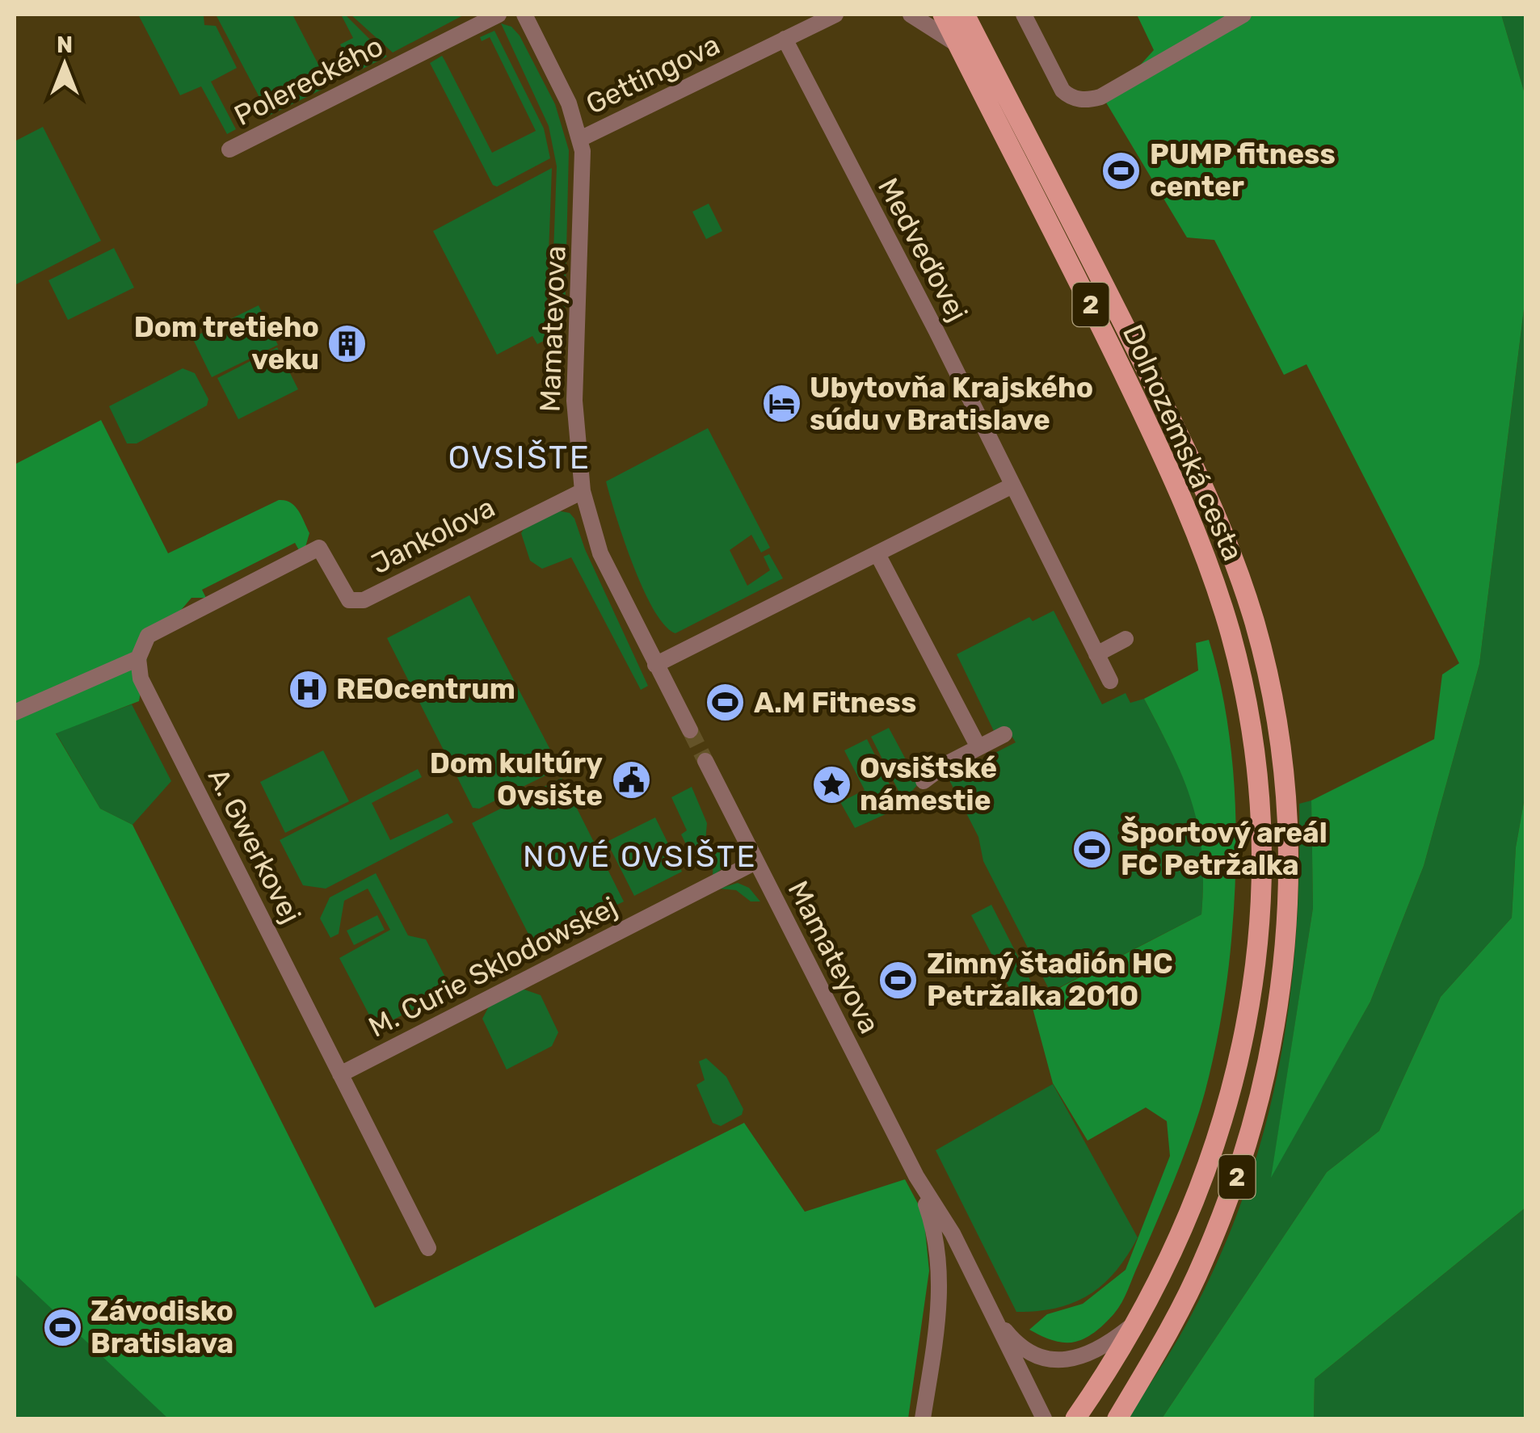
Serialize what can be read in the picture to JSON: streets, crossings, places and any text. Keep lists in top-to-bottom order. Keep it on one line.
{"streets":{"main road":["2","Dolnozemská cesta"],"street":["Gettingova","Polereckého","Medveďovej","Mamateyova","Jankolova","A. Gwerkovej","M. Curie Sklodowskej"]},"crossings":[["Gettingova","Medveďovej"],["Gettingova","Mamateyova"],["Mamateyova","Jankolova"],["Mamateyova","M. Curie Sklodowskej"],["Jankolova","A. Gwerkovej"],["A. Gwerkovej","M. Curie Sklodowskej"]],"districts":["OVSIŠTE","NOVÉ OVSIŠTE"],"places":{"sports":["PUMP fitness center","A.M Fitness","Športový areál FC Petržalka","Zimný štadión HC Petržalka 2010","Závodisko Bratislava"],"building":["Dom tretieho veku"],"hotel":["Ubytovňa Krajského súdu v Bratislave"],"hospital":["REOcentrum"],"public building":["Dom kultúry Ovsište"],"place":["Ovsištské námestie"]},"north":"top"}
